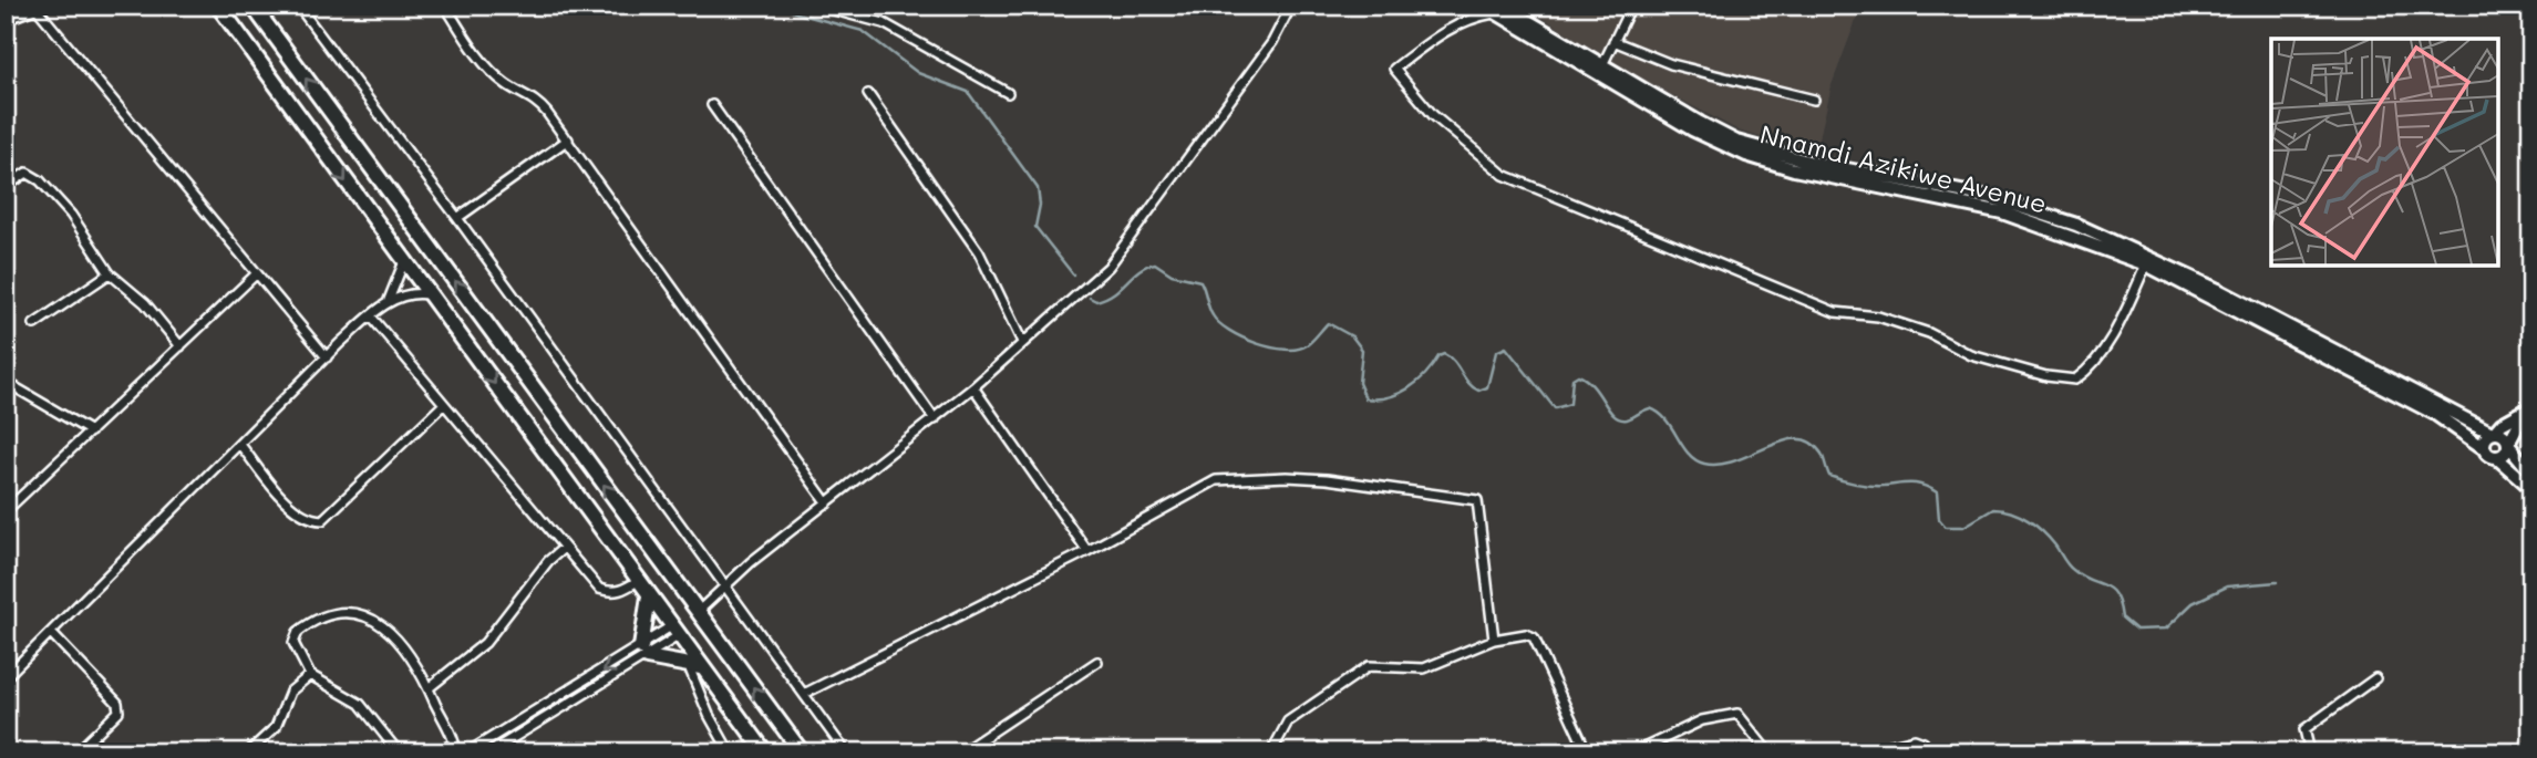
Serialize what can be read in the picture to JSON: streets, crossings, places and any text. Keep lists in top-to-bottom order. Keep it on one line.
{"streets":{"main road":["Nnamdi Azikiwe Avenue"]}}
